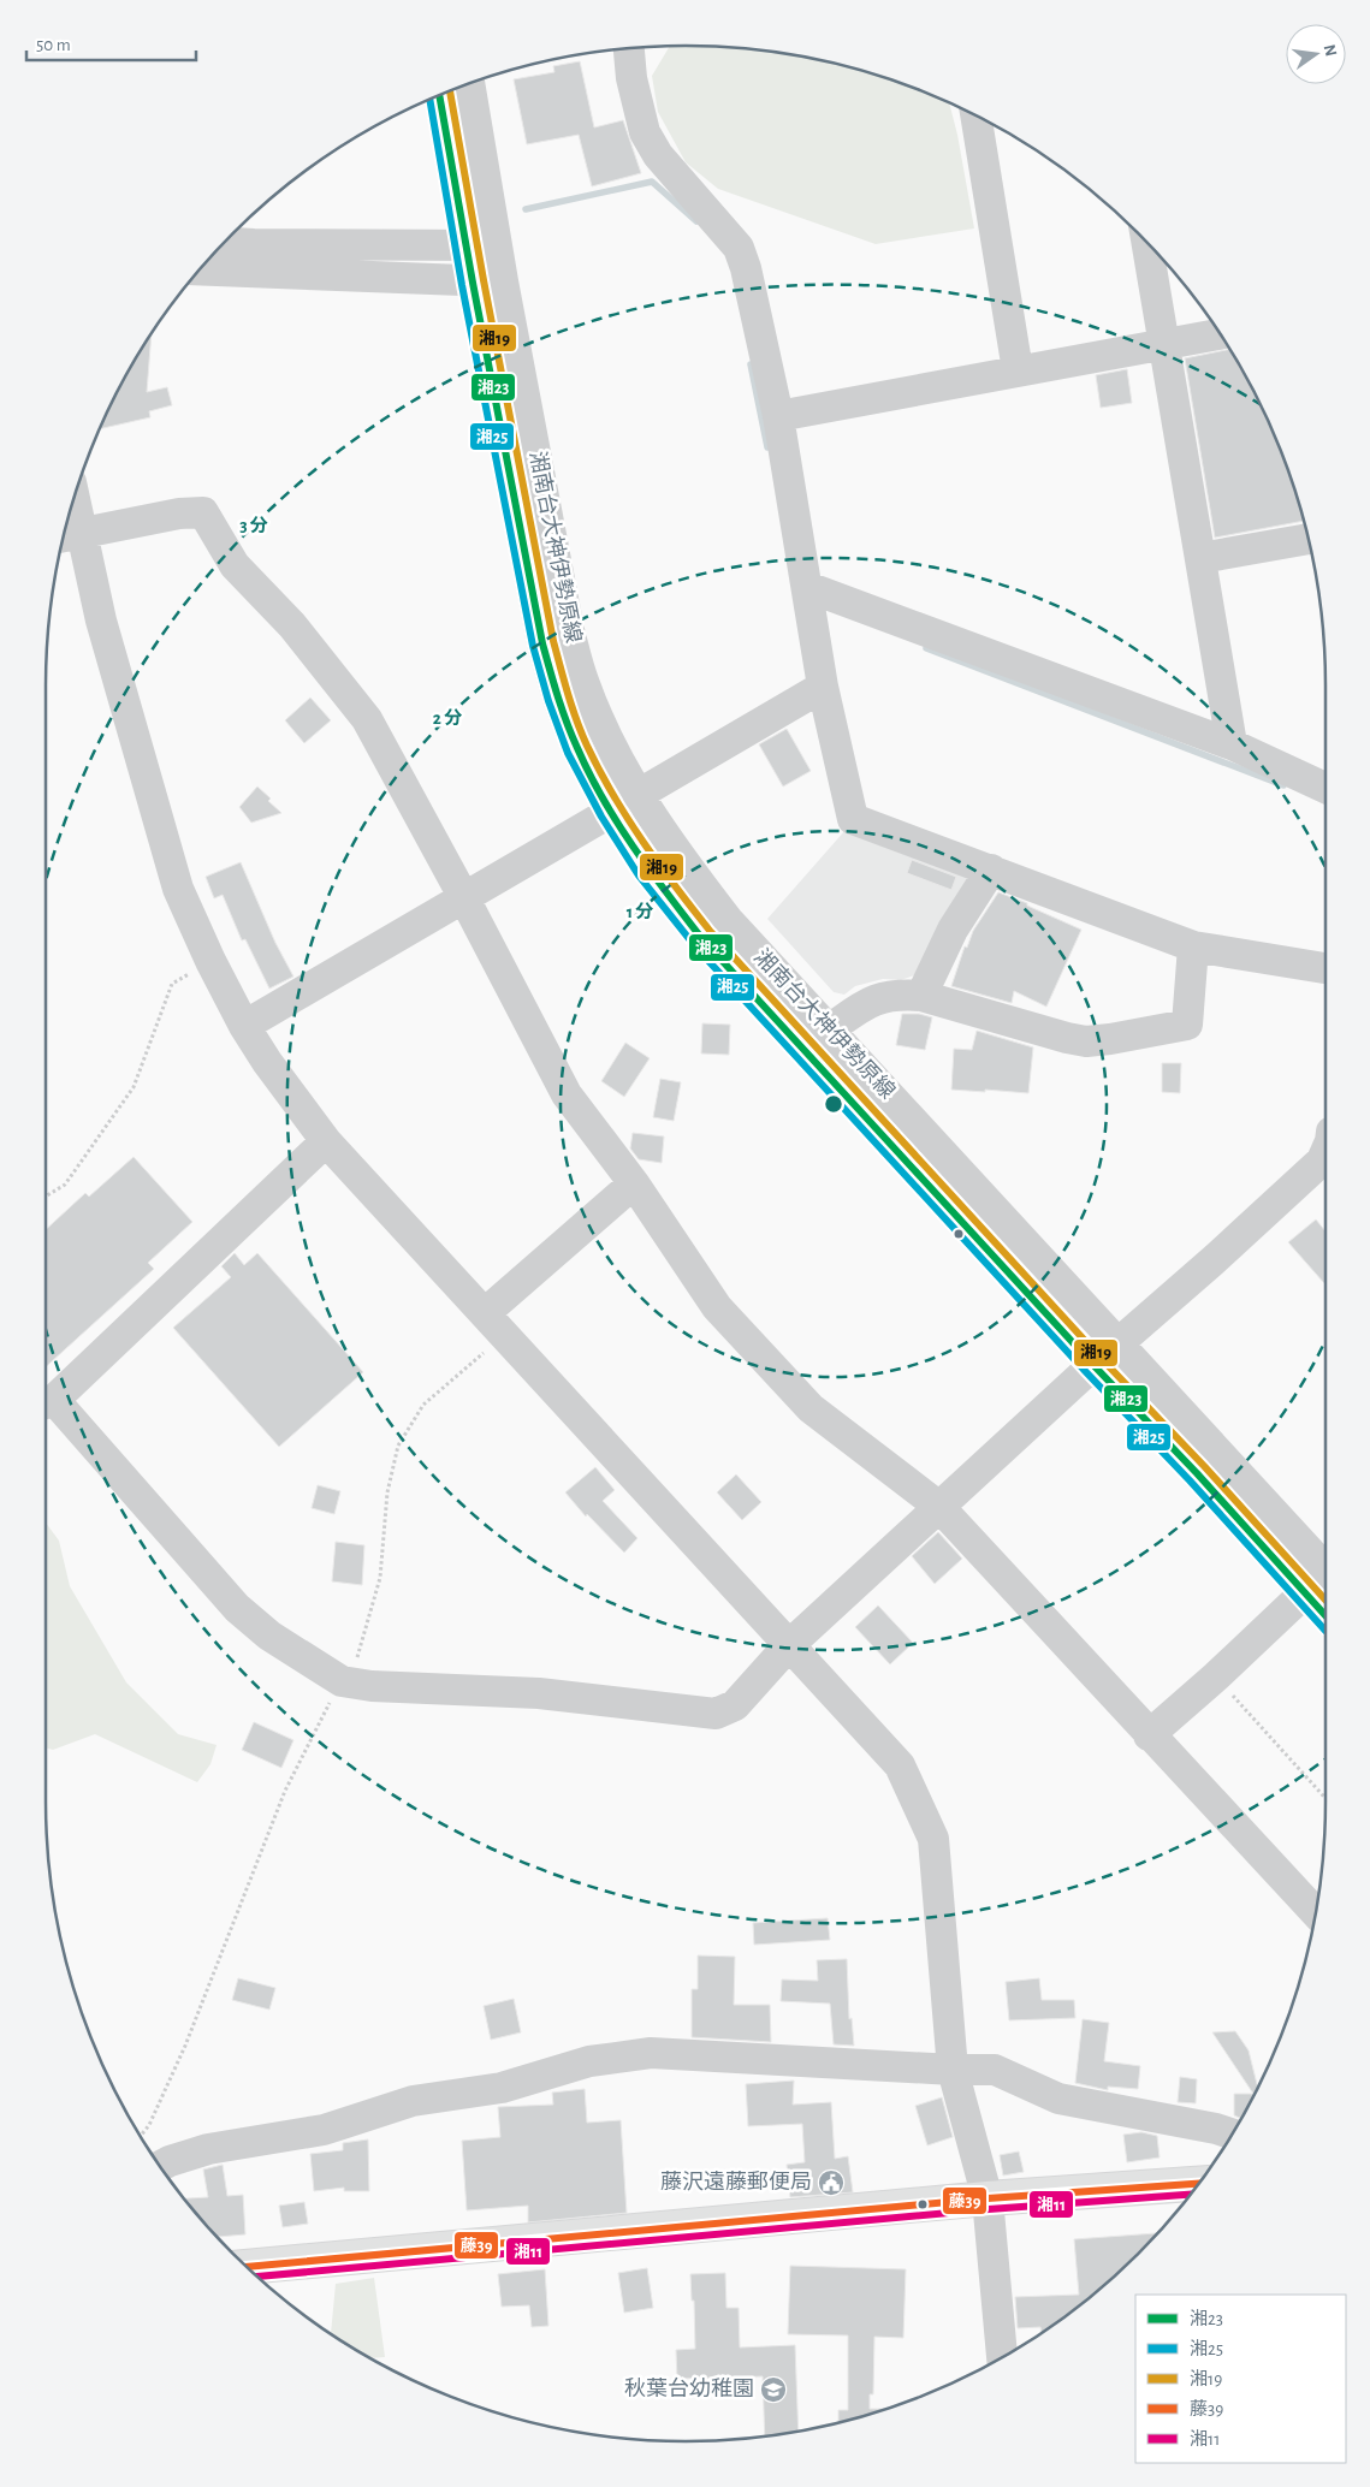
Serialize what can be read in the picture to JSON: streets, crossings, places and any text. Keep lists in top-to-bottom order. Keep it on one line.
{"streets":{"street":["湘南台大神伊勢原線"]},"places":{"public building":["藤沢遠藤郵便局"],"school or university":["秋葉台幼稚園"]},"lines":["transit line 湘19","transit line 湘23","transit line 湘25","transit line 藤39","transit line 湘11"],"legend":["湘23","湘25","湘19","藤39","湘11"],"scale_bar":"50 m","north":"right","rings":["3 分","2 分","1 分"]}
